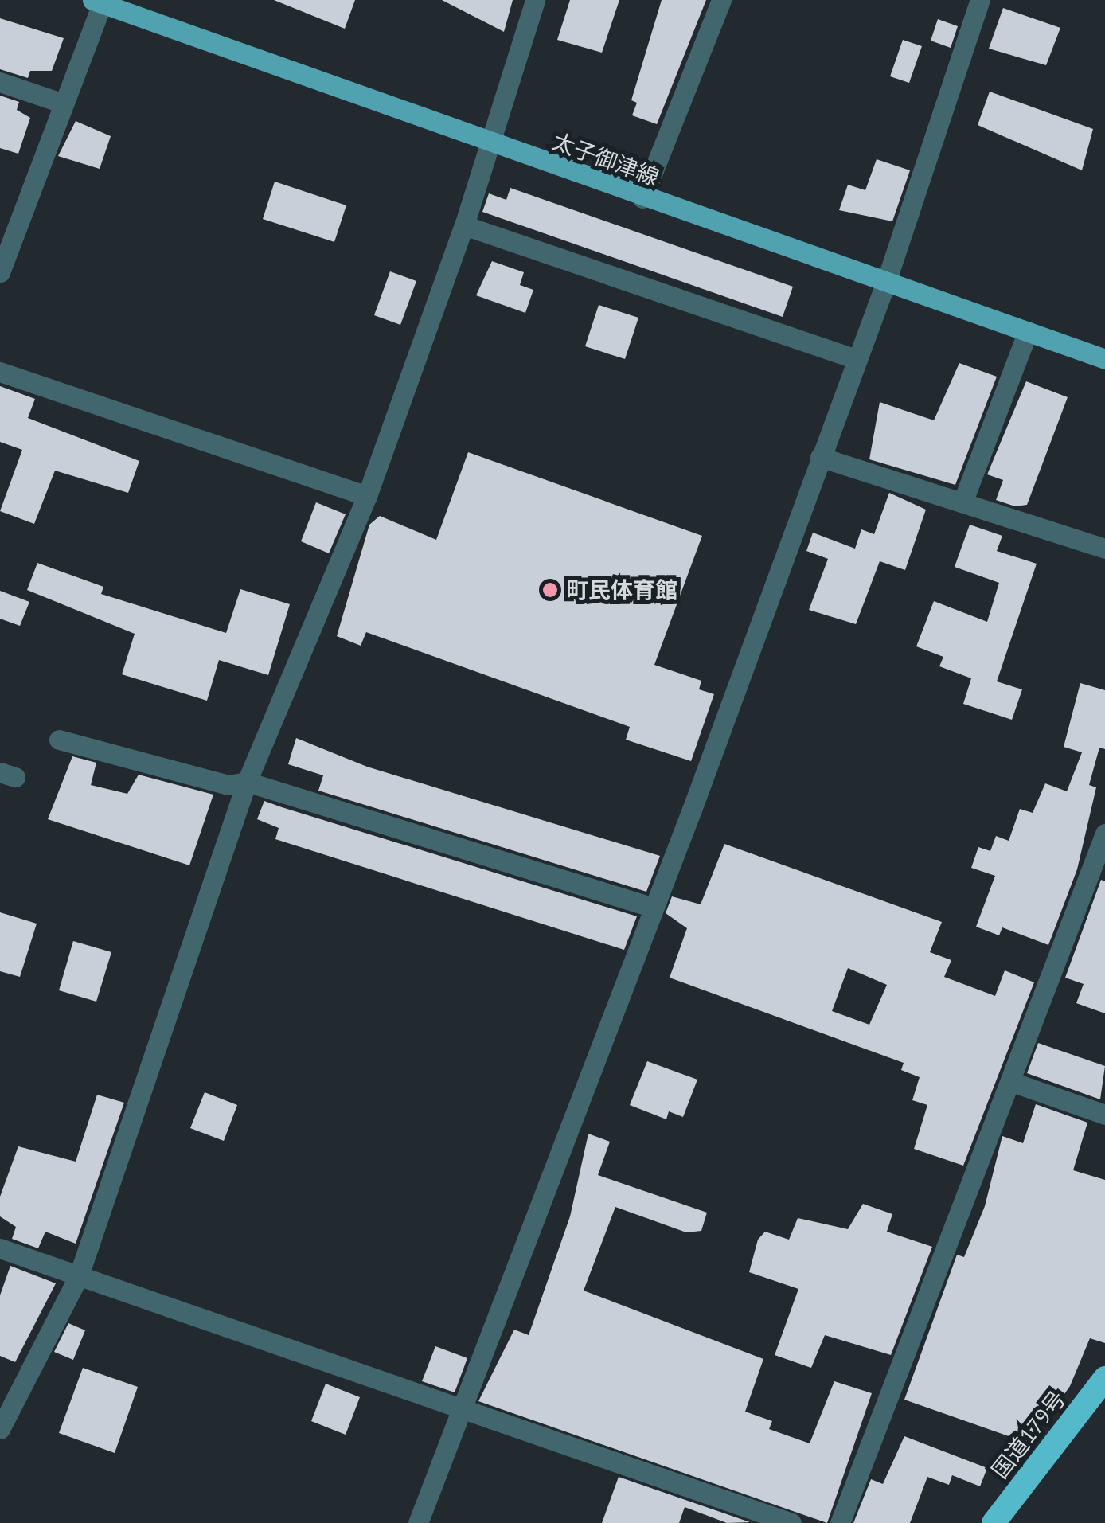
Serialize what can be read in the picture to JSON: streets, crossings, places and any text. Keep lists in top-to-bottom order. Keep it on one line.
{"streets":{"highway":["国道179号"],"main road":["太子御津線"]},"places":["町民体育館"]}
